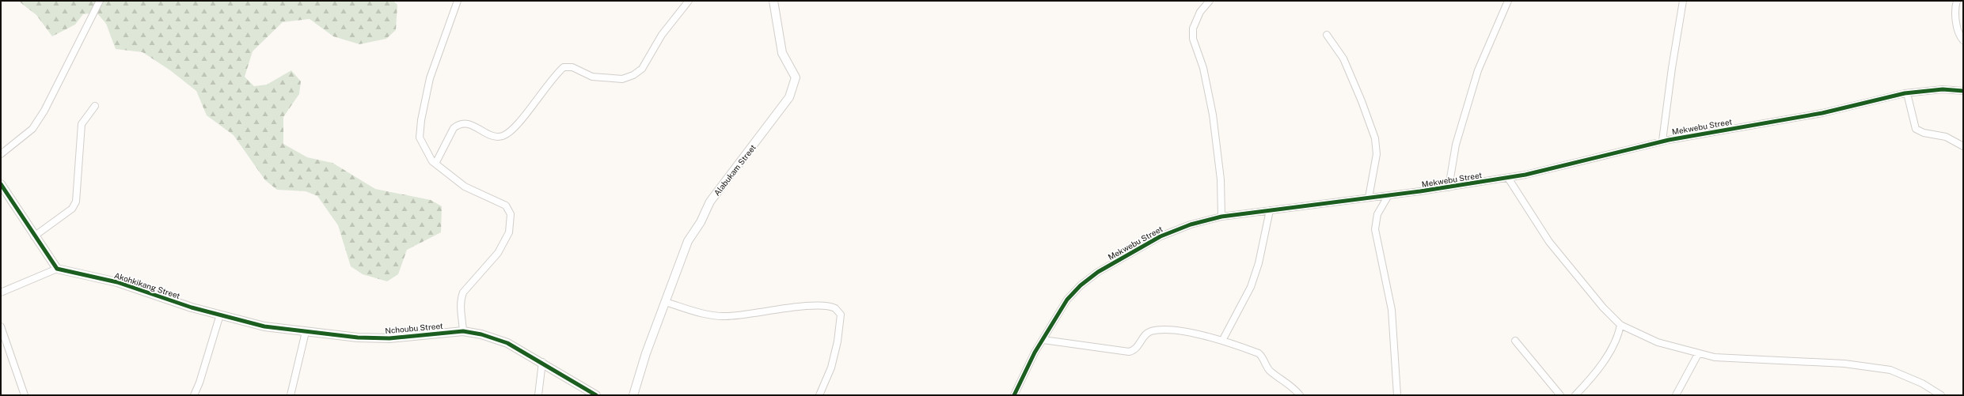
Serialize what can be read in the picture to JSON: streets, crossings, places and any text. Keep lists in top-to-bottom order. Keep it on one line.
{"streets":{"street":["Mekwebu Street","Alabukam Street","Akohkikang Street","Nchoubu Street"]},"crossings":[["Akohkikang Street","Nchoubu Street"]]}
